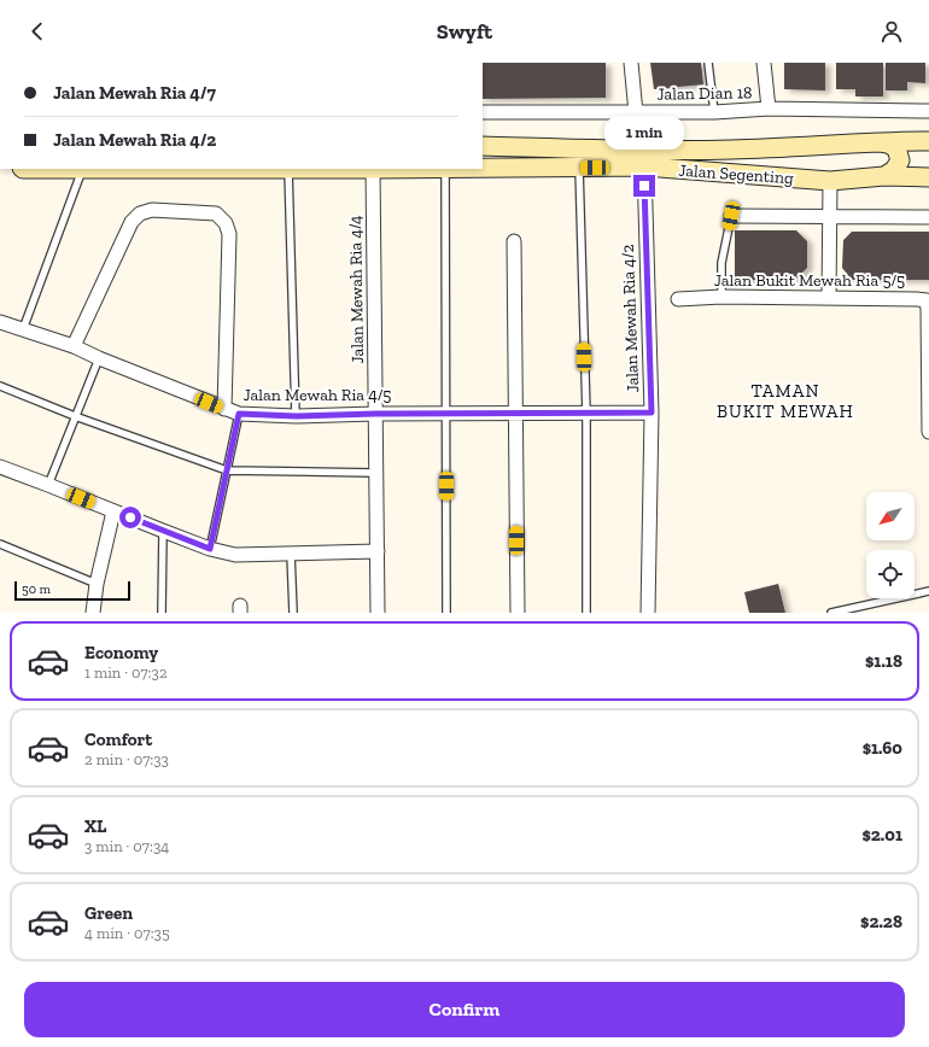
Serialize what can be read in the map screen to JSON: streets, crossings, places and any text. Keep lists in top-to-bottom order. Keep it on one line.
{"streets":{"street":["Jalan Dian 18","Jalan Segenting","Jalan Bukit Mewah Ria 5/5","Jalan Mewah Ria 4/4","Jalan Mewah Ria 4/2","Jalan Mewah Ria 4/5"]},"crossings":[["Jalan Dian 18","Jalan Mewah Ria 4/2"],["Jalan Segenting","Jalan Mewah Ria 4/4"],["Jalan Segenting","Jalan Mewah Ria 4/2"],["Jalan Mewah Ria 4/4","Jalan Mewah Ria 4/5"],["Jalan Mewah Ria 4/2","Jalan Mewah Ria 4/5"]],"districts":["TAMAN BUKIT MEWAH"],"scale_bar":"50 m","north":"bottom left","page":{"header":"Swyft","banner":["Jalan Mewah Ria 4/7","Jalan Mewah Ria 4/2"],"bubble":"1 min","scale":"50 m","list":[{"name":"Economy","note":"1 min · 07:32","value":"$1.18"},{"name":"Comfort","note":"2 min · 07:33","value":"$1.60"},{"name":"XL","note":"3 min · 07:34","value":"$2.01"},{"name":"Green","note":"4 min · 07:35","value":"$2.28"}],"buttons":"Confirm"}}
